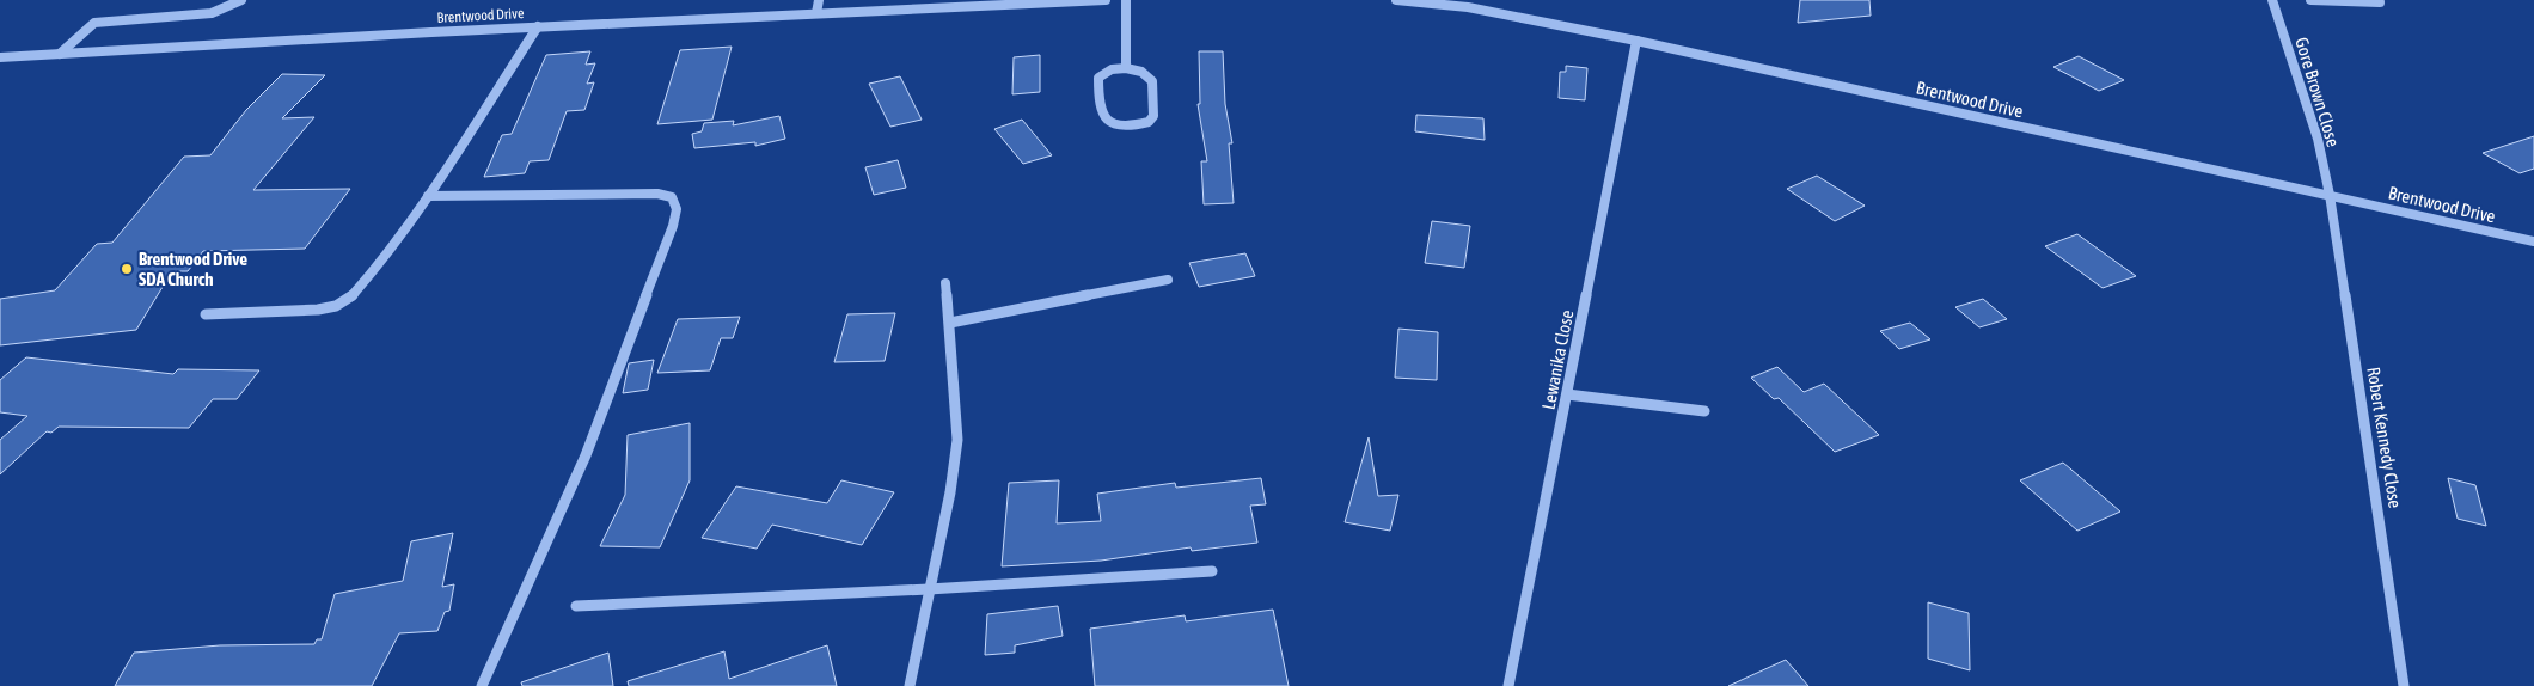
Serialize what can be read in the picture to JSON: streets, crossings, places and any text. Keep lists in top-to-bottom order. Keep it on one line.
{"streets":{"street":["Brentwood Drive","Gore Brown Close","Lewanika Close","Robert Kennedy Close"]},"crossings":[["Brentwood Drive","Gore Brown Close"],["Brentwood Drive","Lewanika Close"],["Brentwood Drive","Robert Kennedy Close"],["Gore Brown Close","Robert Kennedy Close"]],"places":["Brentwood Drive SDA Church"]}
